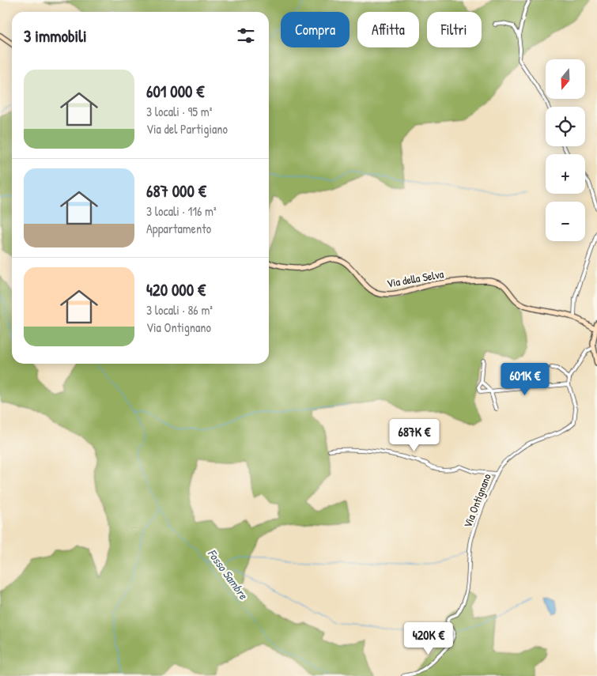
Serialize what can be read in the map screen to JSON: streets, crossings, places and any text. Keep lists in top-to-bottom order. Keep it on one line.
{"streets":{"street":["Via della Selva","Via Ontignano"]},"water":["Fosso Sambre"],"north":"bottom","page":{"chip":["Compra","Affitta","Filtri"],"heading":"3 immobili","map_buttons":["+","−"],"list":[{"name":"601 000 €","note":"3 locali · 95 m² · Via del Partigiano"},{"name":"687 000 €","note":"3 locali · 116 m² · Appartamento"},{"name":"420 000 €","note":"3 locali · 86 m² · Via Ontignano"}],"price":["601K €","687K €","420K €"]}}
